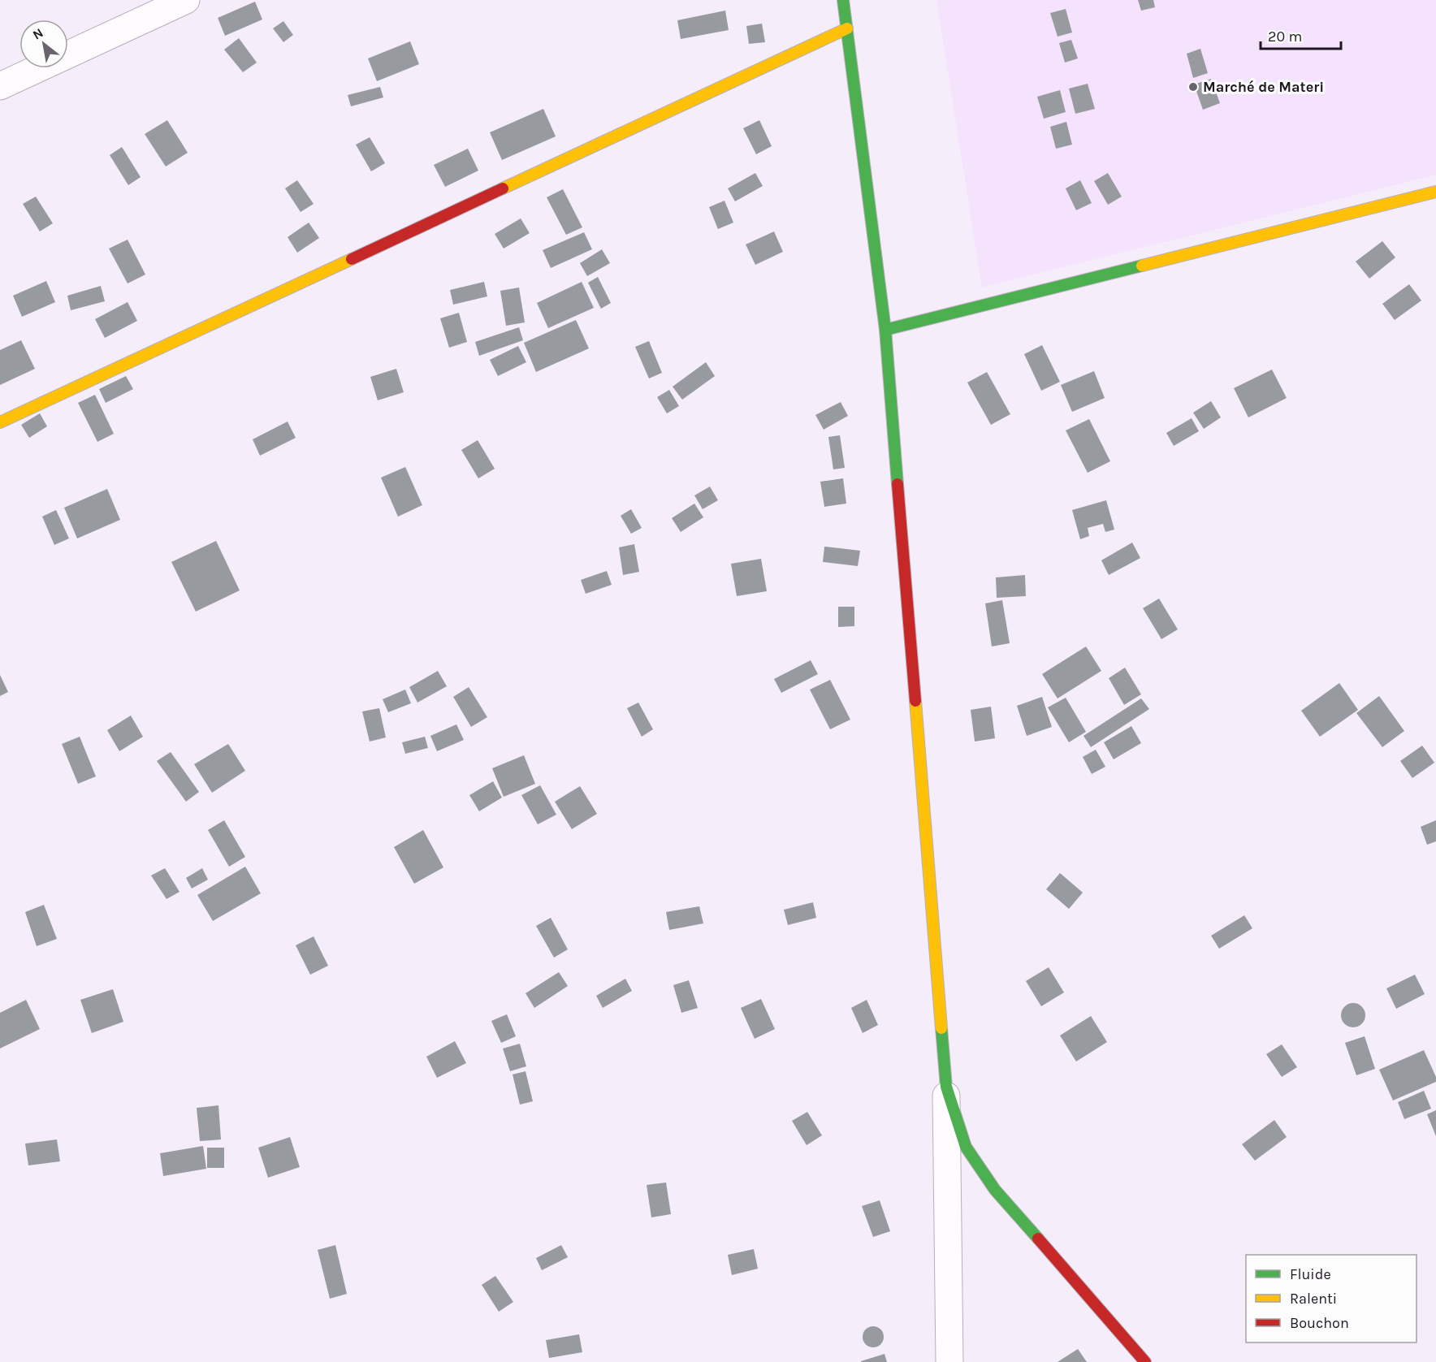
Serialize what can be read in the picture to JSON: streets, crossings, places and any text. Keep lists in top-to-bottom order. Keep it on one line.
{"places":["Marché de Materi"],"legend":["Fluide","Ralenti","Bouchon"],"scale_bar":"20 m","north":"top left"}
